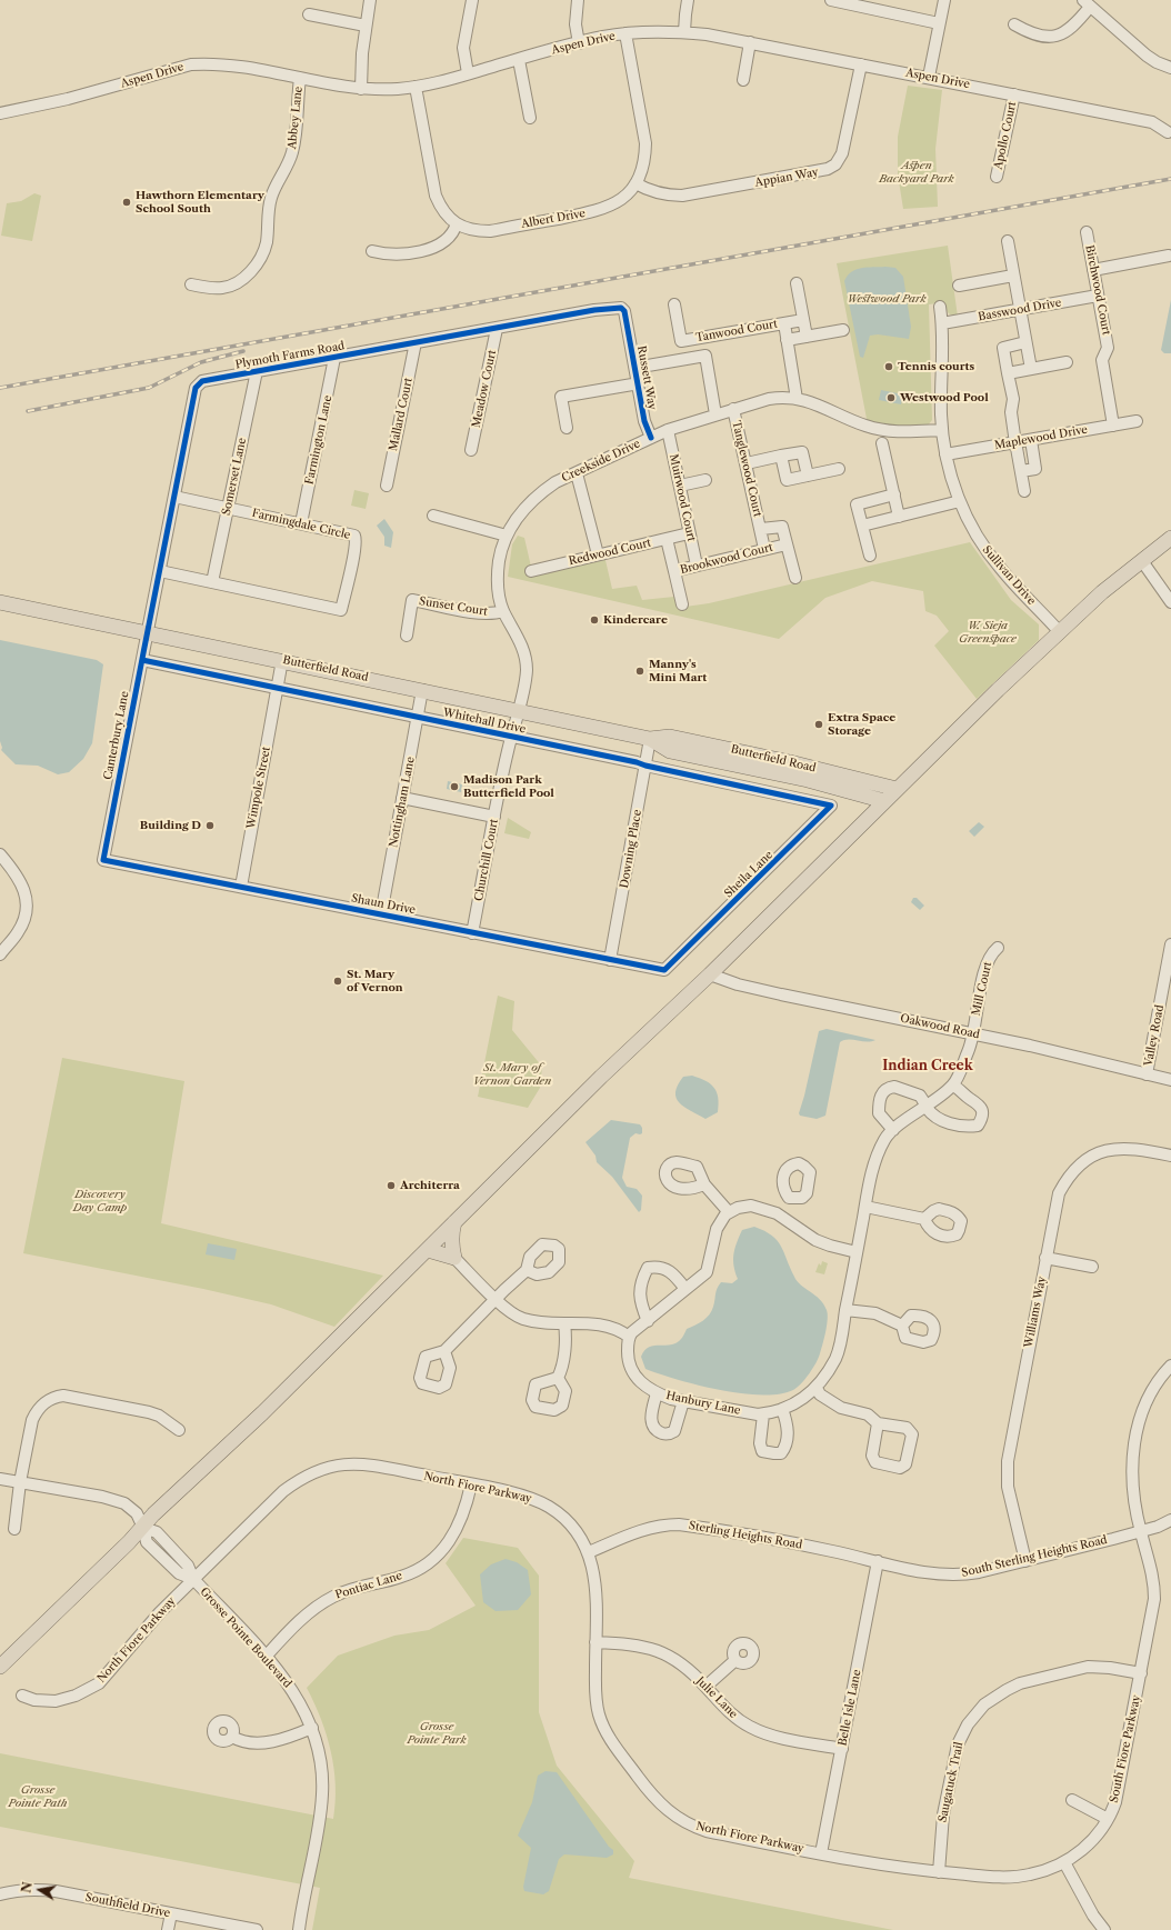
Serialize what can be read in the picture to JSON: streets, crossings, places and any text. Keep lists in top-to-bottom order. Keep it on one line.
{"streets":{"main road":["Butterfield Road"],"street":["Aspen Drive","Abbey Lane","Apollo Court","Appian Way","Albert Drive","Birchwood Court","Basswood Drive","Tanwood Court","Plymoth Farms Road","Russett Way","Meadow Court","Mallard Court","Maplewood Drive","Farmington Lane","Creekside Drive","Tanglewood Court","Somerset Lane","Muirwood Court","Farmingdale Circle","Redwood Court","Brookwood Court","Sullivan Drive","Sunset Court","Whitehall Drive","Canterbury Lane","Wimpole Street","Nottingham Lane","Downing Place","Churchill Court","Sheila Lane","Shaun Drive","Mill Court","Oakwood Road","Valley Road","Williams Way","Hanbury Lane","North Fiore Parkway","Sterling Heights Road","South Sterling Heights Road","Pontiac Lane","Grosse Pointe Boulevard","Julie Lane","Belle Isle Lane","South Fiore Parkway","Saugatuck Trail","Southfield Drive"]},"crossings":[["Aspen Drive","Abbey Lane"],["Aspen Drive","Apollo Court"],["Aspen Drive","Appian Way"],["Aspen Drive","Albert Drive"],["Appian Way","Albert Drive"],["Birchwood Court","Basswood Drive"],["Birchwood Court","Maplewood Drive"],["Basswood Drive","Sullivan Drive"],["Plymoth Farms Road","Russett Way"],["Plymoth Farms Road","Meadow Court"],["Plymoth Farms Road","Mallard Court"],["Plymoth Farms Road","Farmington Lane"],["Plymoth Farms Road","Somerset Lane"],["Plymoth Farms Road","Farmingdale Circle"],["Plymoth Farms Road","Butterfield Road"],["Plymoth Farms Road","Canterbury Lane"],["Russett Way","Creekside Drive"],["Maplewood Drive","Sullivan Drive"],["Farmington Lane","Farmingdale Circle"],["Creekside Drive","Tanglewood Court"],["Creekside Drive","Muirwood Court"],["Creekside Drive","Sullivan Drive"],["Creekside Drive","Sunset Court"],["Creekside Drive","Butterfield Road"],["Creekside Drive","Churchill Court"],["Tanglewood Court","Brookwood Court"],["Somerset Lane","Farmingdale Circle"],["Muirwood Court","Redwood Court"],["Muirwood Court","Brookwood Court"],["Butterfield Road","Canterbury Lane"],["Butterfield Road","Wimpole Street"],["Butterfield Road","Nottingham Lane"],["Butterfield Road","Downing Place"],["Butterfield Road","Churchill Court"],["Whitehall Drive","Canterbury Lane"],["Whitehall Drive","Wimpole Street"],["Whitehall Drive","Nottingham Lane"],["Whitehall Drive","Downing Place"],["Whitehall Drive","Churchill Court"],["Whitehall Drive","Sheila Lane"],["Canterbury Lane","Shaun Drive"],["Wimpole Street","Shaun Drive"],["Nottingham Lane","Shaun Drive"],["Downing Place","Shaun Drive"],["Churchill Court","Shaun Drive"],["Sheila Lane","Shaun Drive"],["Mill Court","Oakwood Road"],["Mill Court","Hanbury Lane"],["Oakwood Road","Valley Road"],["Oakwood Road","Hanbury Lane"],["Williams Way","South Sterling Heights Road"],["North Fiore Parkway","Sterling Heights Road"],["North Fiore Parkway","Pontiac Lane"],["North Fiore Parkway","Grosse Pointe Boulevard"],["North Fiore Parkway","Julie Lane"],["North Fiore Parkway","Belle Isle Lane"],["North Fiore Parkway","South Fiore Parkway"],["Sterling Heights Road","South Sterling Heights Road"],["Sterling Heights Road","Belle Isle Lane"],["South Sterling Heights Road","South Fiore Parkway"],["Pontiac Lane","Grosse Pointe Boulevard"],["Julie Lane","Belle Isle Lane"],["South Fiore Parkway","Saugatuck Trail"]],"districts":["Indian Creek"],"parks":["Aspen Backyard Park","Westwood Park","W. Sieja Greenspace","St. Mary of Vernon Garden","Discovery Day Camp","Grosse Pointe Park","Grosse Pointe Path"],"places":["Hawthorn Elementary School South","Tennis courts","Westwood Pool","Kindercare","Manny's Mini Mart","Extra Space Storage","Madison Park Butterfield Pool","Building D","St. Mary of Vernon","Architerra"],"north":"left"}
